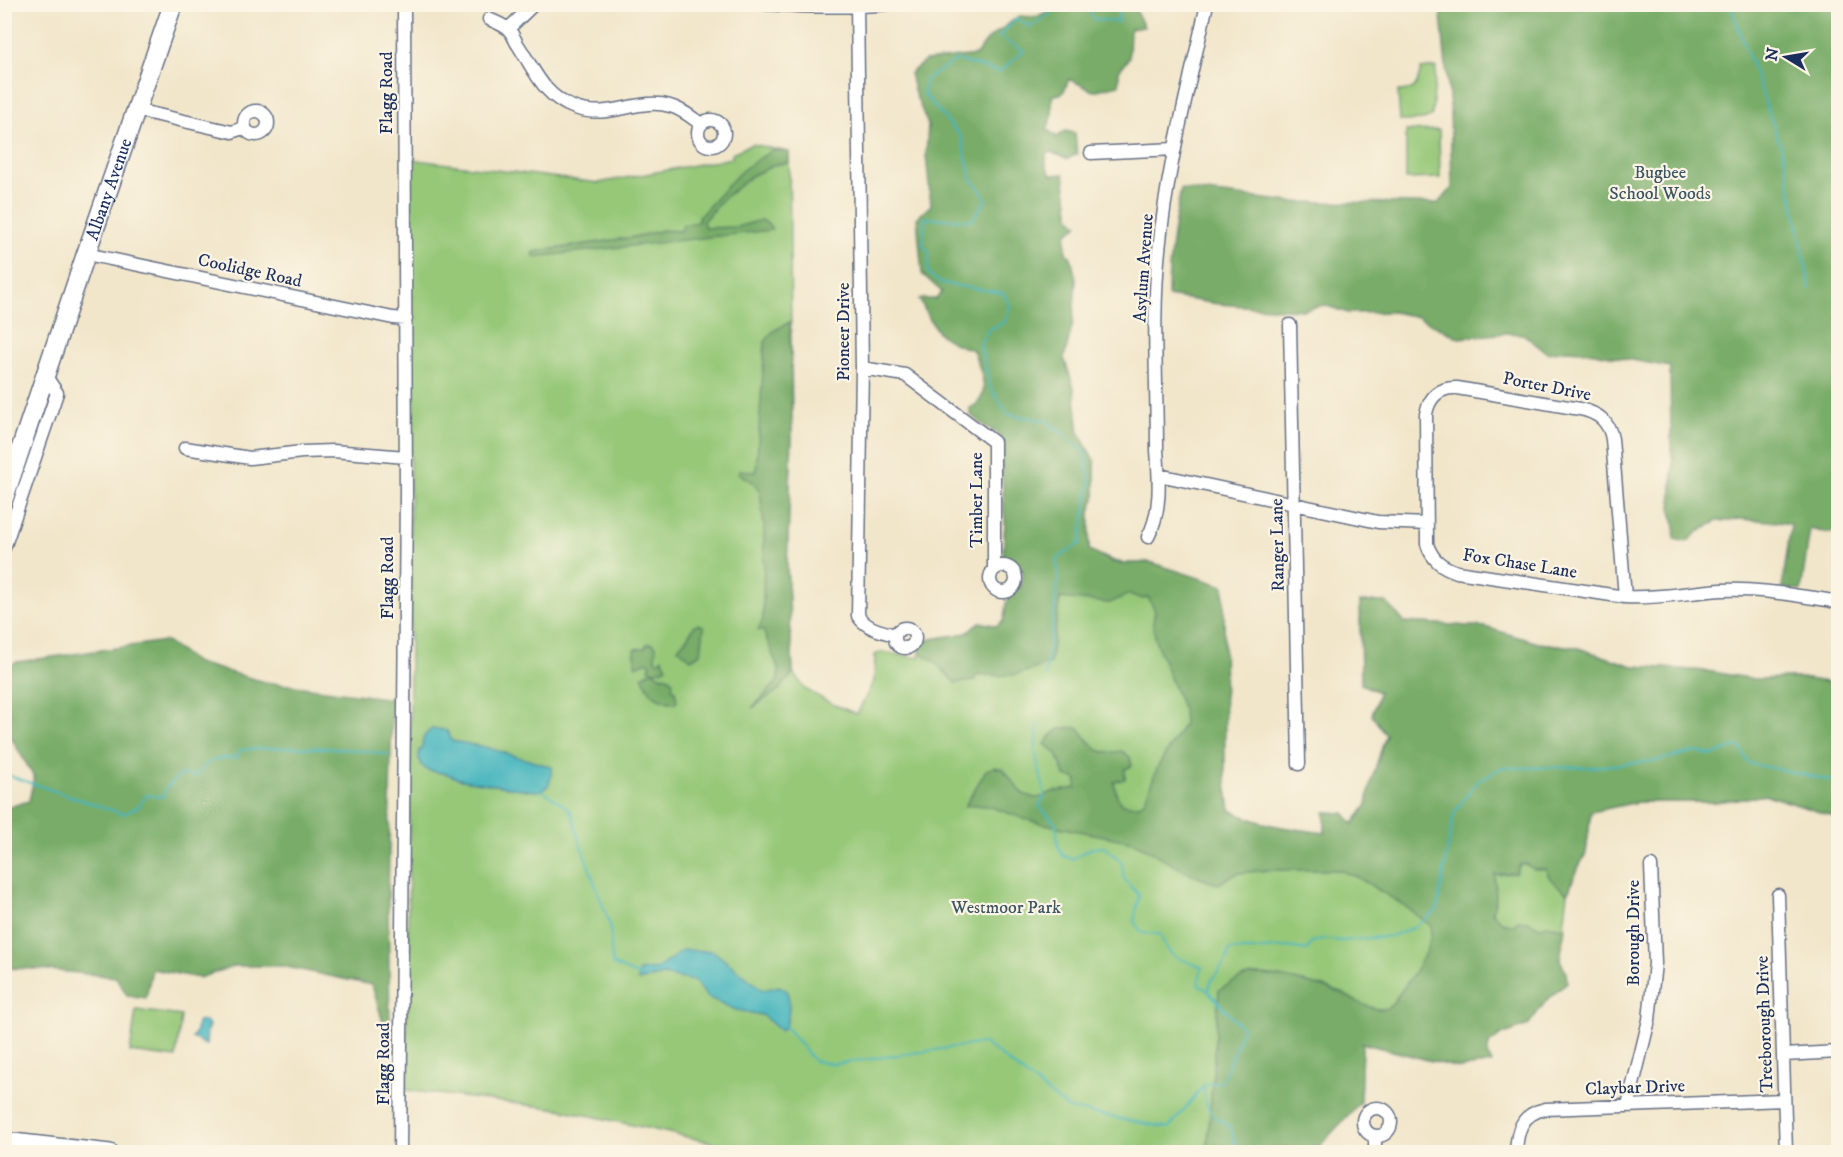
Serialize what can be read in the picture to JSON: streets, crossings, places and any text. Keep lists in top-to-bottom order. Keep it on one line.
{"streets":{"highway":["Albany Avenue"],"street":["Flagg Road","Asylum Avenue","Coolidge Road","Pioneer Drive","Porter Drive","Timber Lane","Ranger Lane","Fox Chase Lane","Borough Drive","Treeborough Drive","Claybar Drive"]},"crossings":[["Flagg Road","Coolidge Road"],["Albany Avenue","Coolidge Road"],["Pioneer Drive","Timber Lane"],["Porter Drive","Fox Chase Lane"],["Borough Drive","Claybar Drive"],["Treeborough Drive","Claybar Drive"]],"parks":["Bugbee School Woods","Westmoor Park"],"north":"left"}
